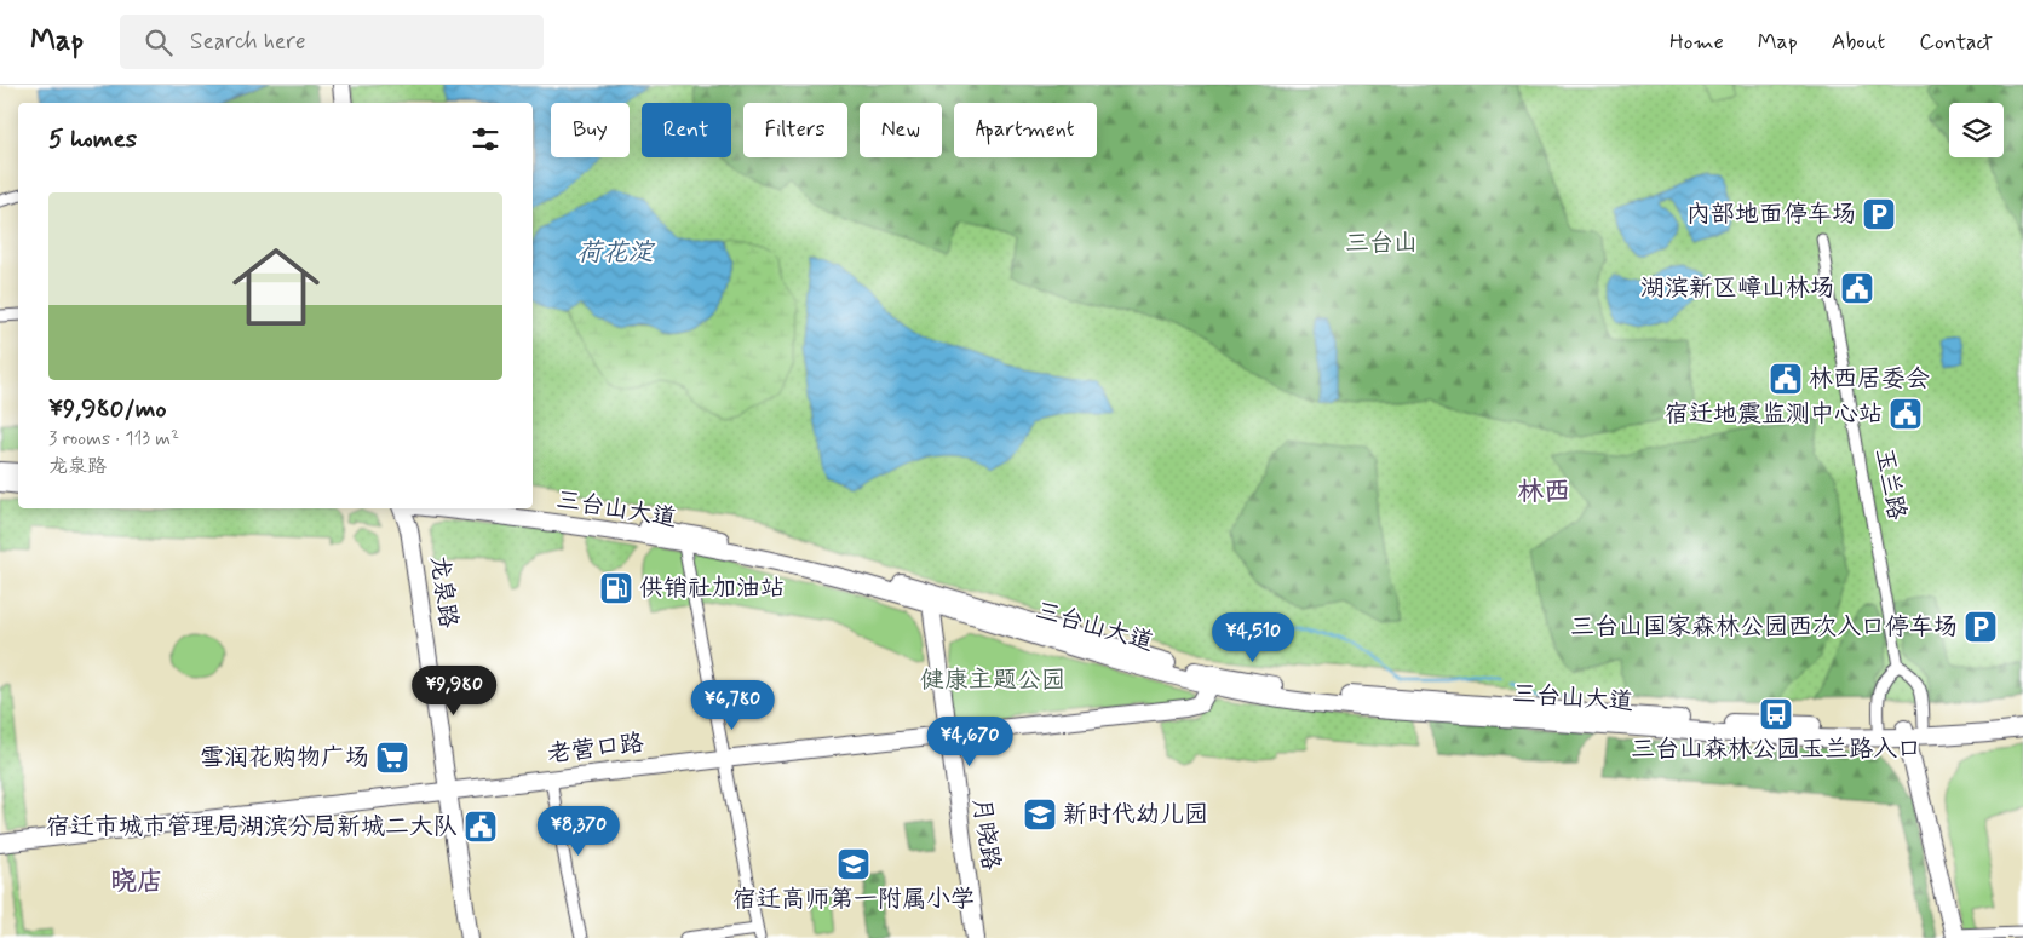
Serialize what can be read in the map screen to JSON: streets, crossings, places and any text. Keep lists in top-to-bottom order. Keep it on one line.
{"streets":{"main road":["三台山大道","龙泉路","老营口路","月晓路"],"street":["玉兰路"]},"crossings":[["三台山大道","老营口路"],["三台山大道","月晓路"],["龙泉路","老营口路"],["老营口路","月晓路"]],"districts":["林西","晓店"],"water":["荷花淀"],"parks":["三台山","健康主题公园"],"places":{"parking":["内部地面停车场","三台山国家森林公园西次入口停车场"],"public building":["湖滨新区嶂山林场","林西居委会","宿迁地震监测中心站","宿迁市城市管理局湖滨分局新城二大队"],"fuel station":["供销社加油站"],"bus stop":["三台山森林公园玉兰路入口"],"supermarket":["雪润花购物广场"],"school or university":["新时代幼儿园","宿迁高师第一附属小学"]},"page":{"header":"Map","search":"Search here","nav":["Home","Map","About","Contact"],"chip":["Buy","Rent","Filters","New","Apartment"],"heading":"5 homes","list":[{"name":"¥9,980/mo","note":"3 rooms · 113 m² · 龙泉路"}],"price":["¥4,510","¥9,980","¥6,780","¥4,670","¥8,370"]}}
